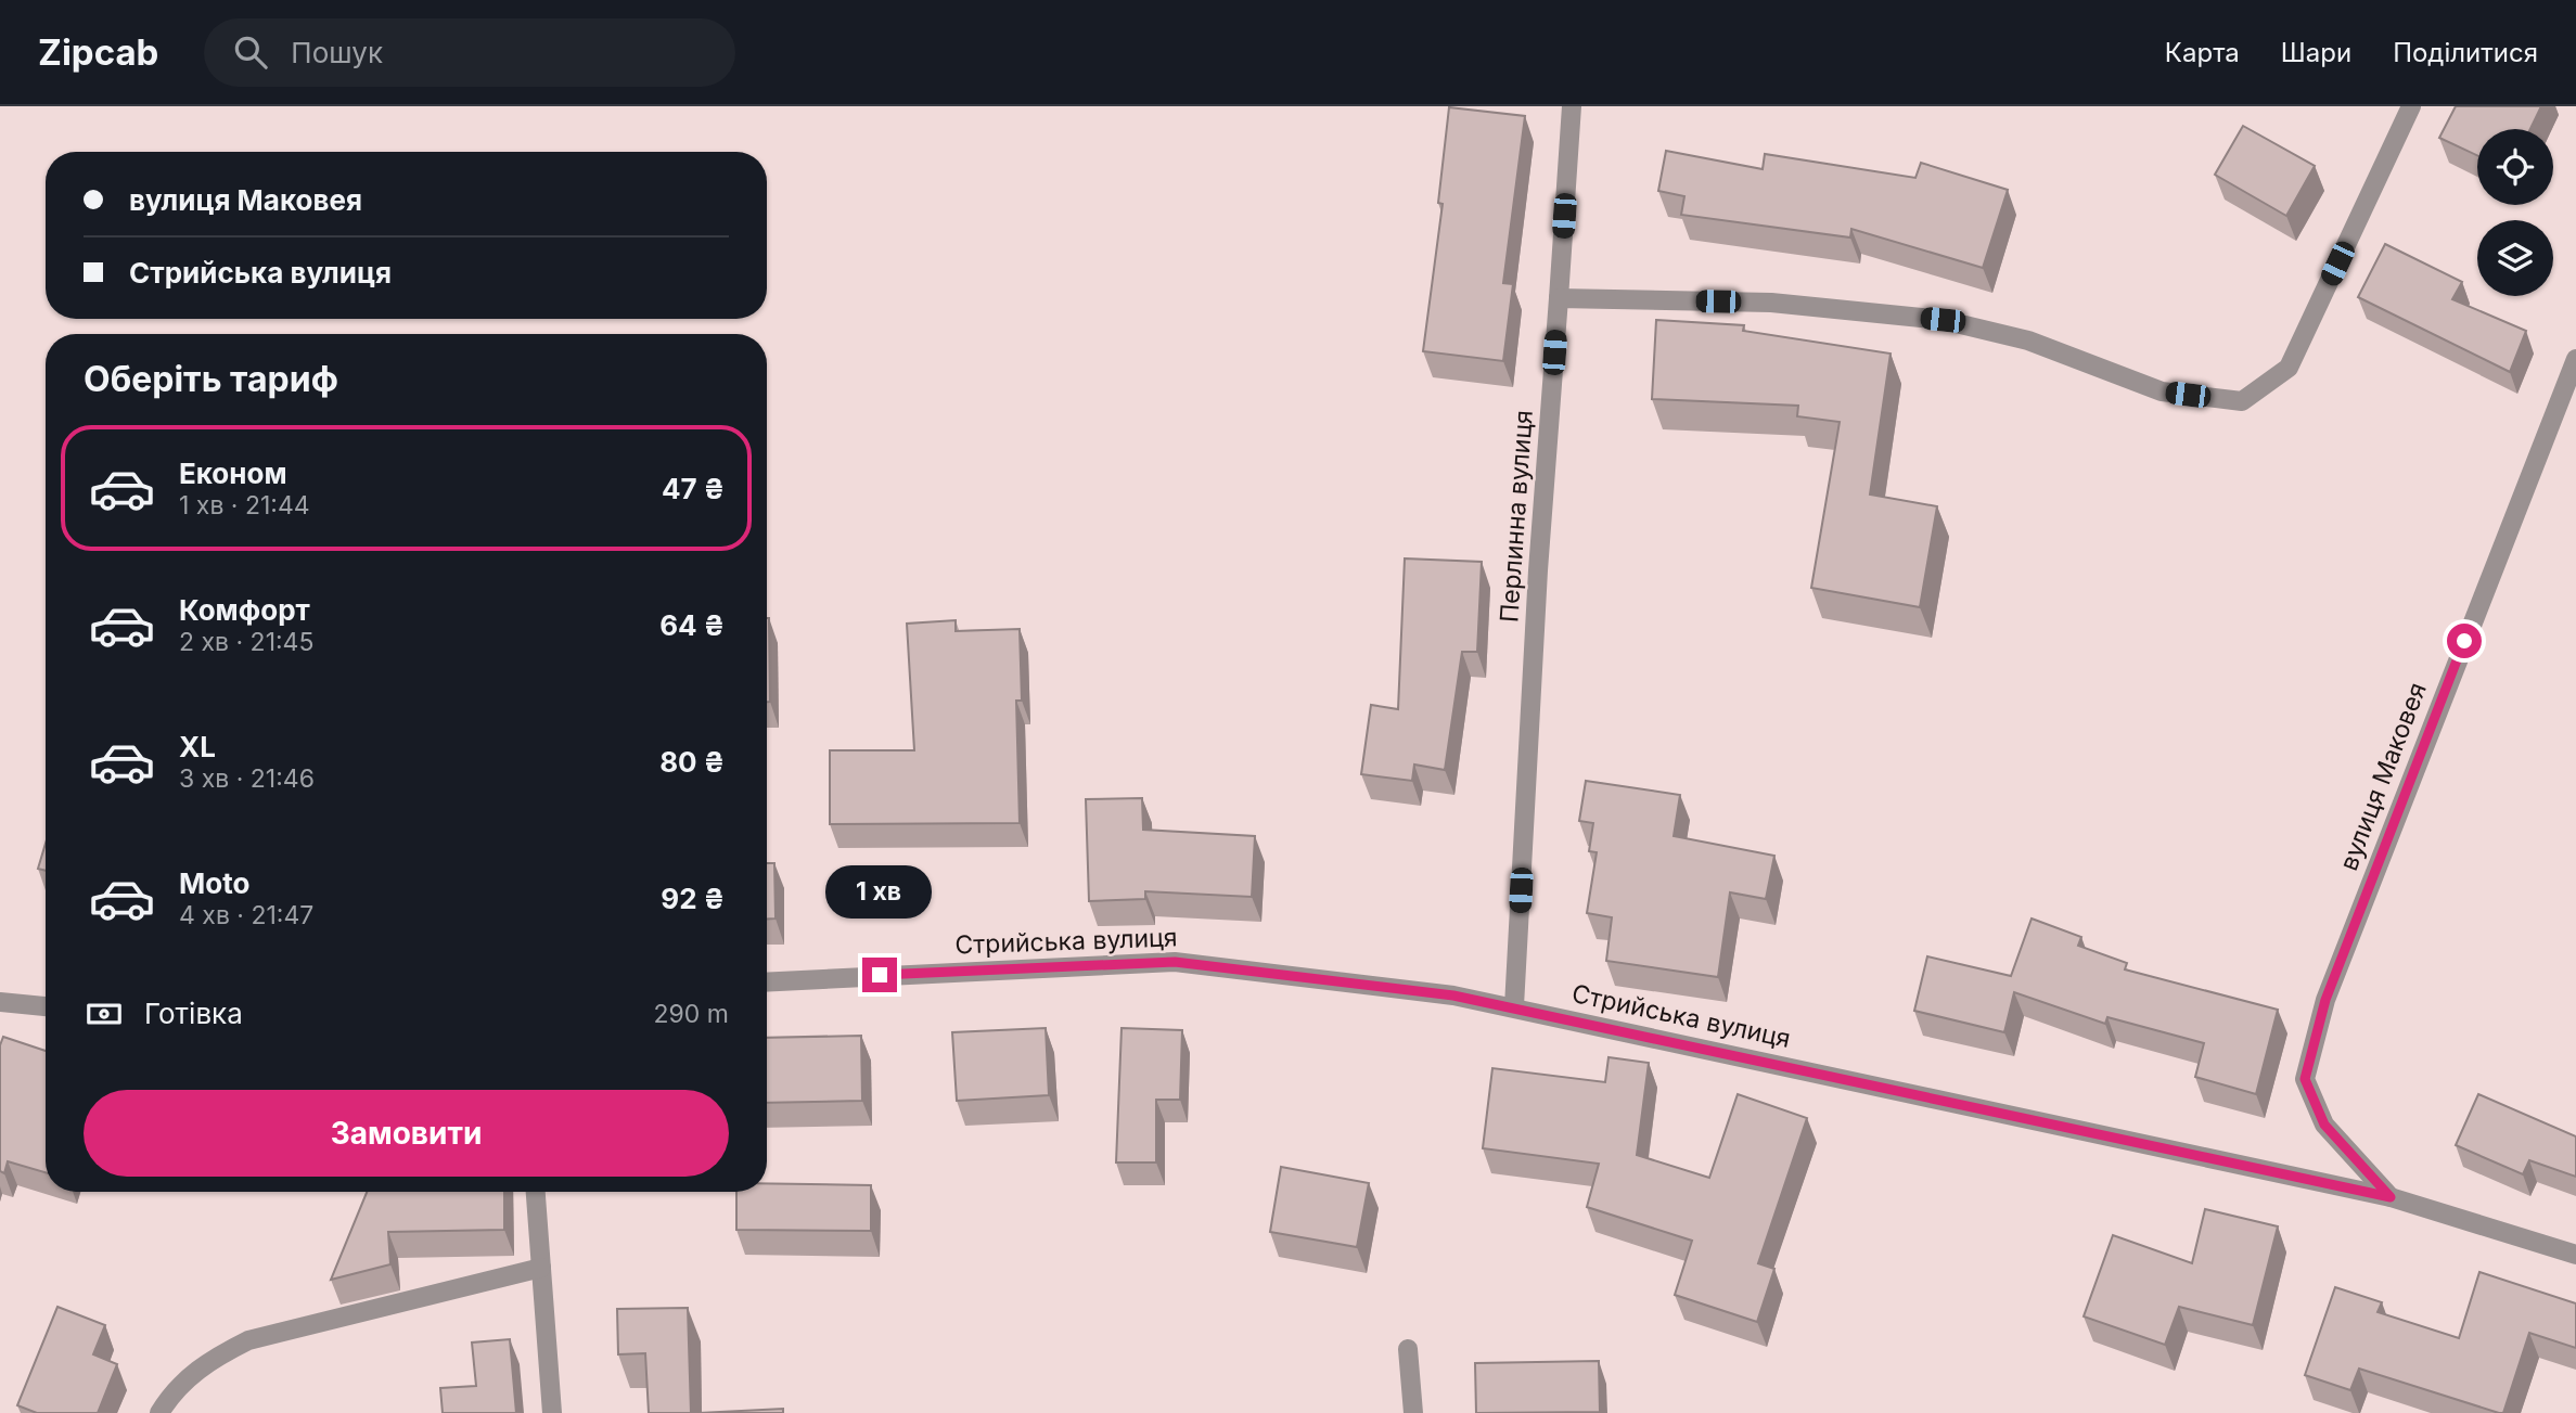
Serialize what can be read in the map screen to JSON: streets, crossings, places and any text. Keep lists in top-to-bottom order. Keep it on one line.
{"streets":{"street":["Перлинна вулиця","вулиця Маковея","Стрийська вулиця"]},"crossings":[["Перлинна вулиця","Стрийська вулиця"],["вулиця Маковея","Стрийська вулиця"]],"page":{"header":"Zipcab","search":"Пошук","nav":["Карта","Шари","Поділитися"],"banner":["вулиця Маковея","Стрийська вулиця"],"heading":"Оберіть тариф","list":[{"name":"Економ","note":"1 хв · 21:44","value":"47 ₴"},{"name":"Комфорт","note":"2 хв · 21:45","value":"64 ₴"},{"name":"XL","note":"3 хв · 21:46","value":"80 ₴"},{"name":"Moto","note":"4 хв · 21:47","value":"92 ₴"}],"bubble":"1 хв","pay":["Готівка","290 m"],"buttons":"Замовити"}}
